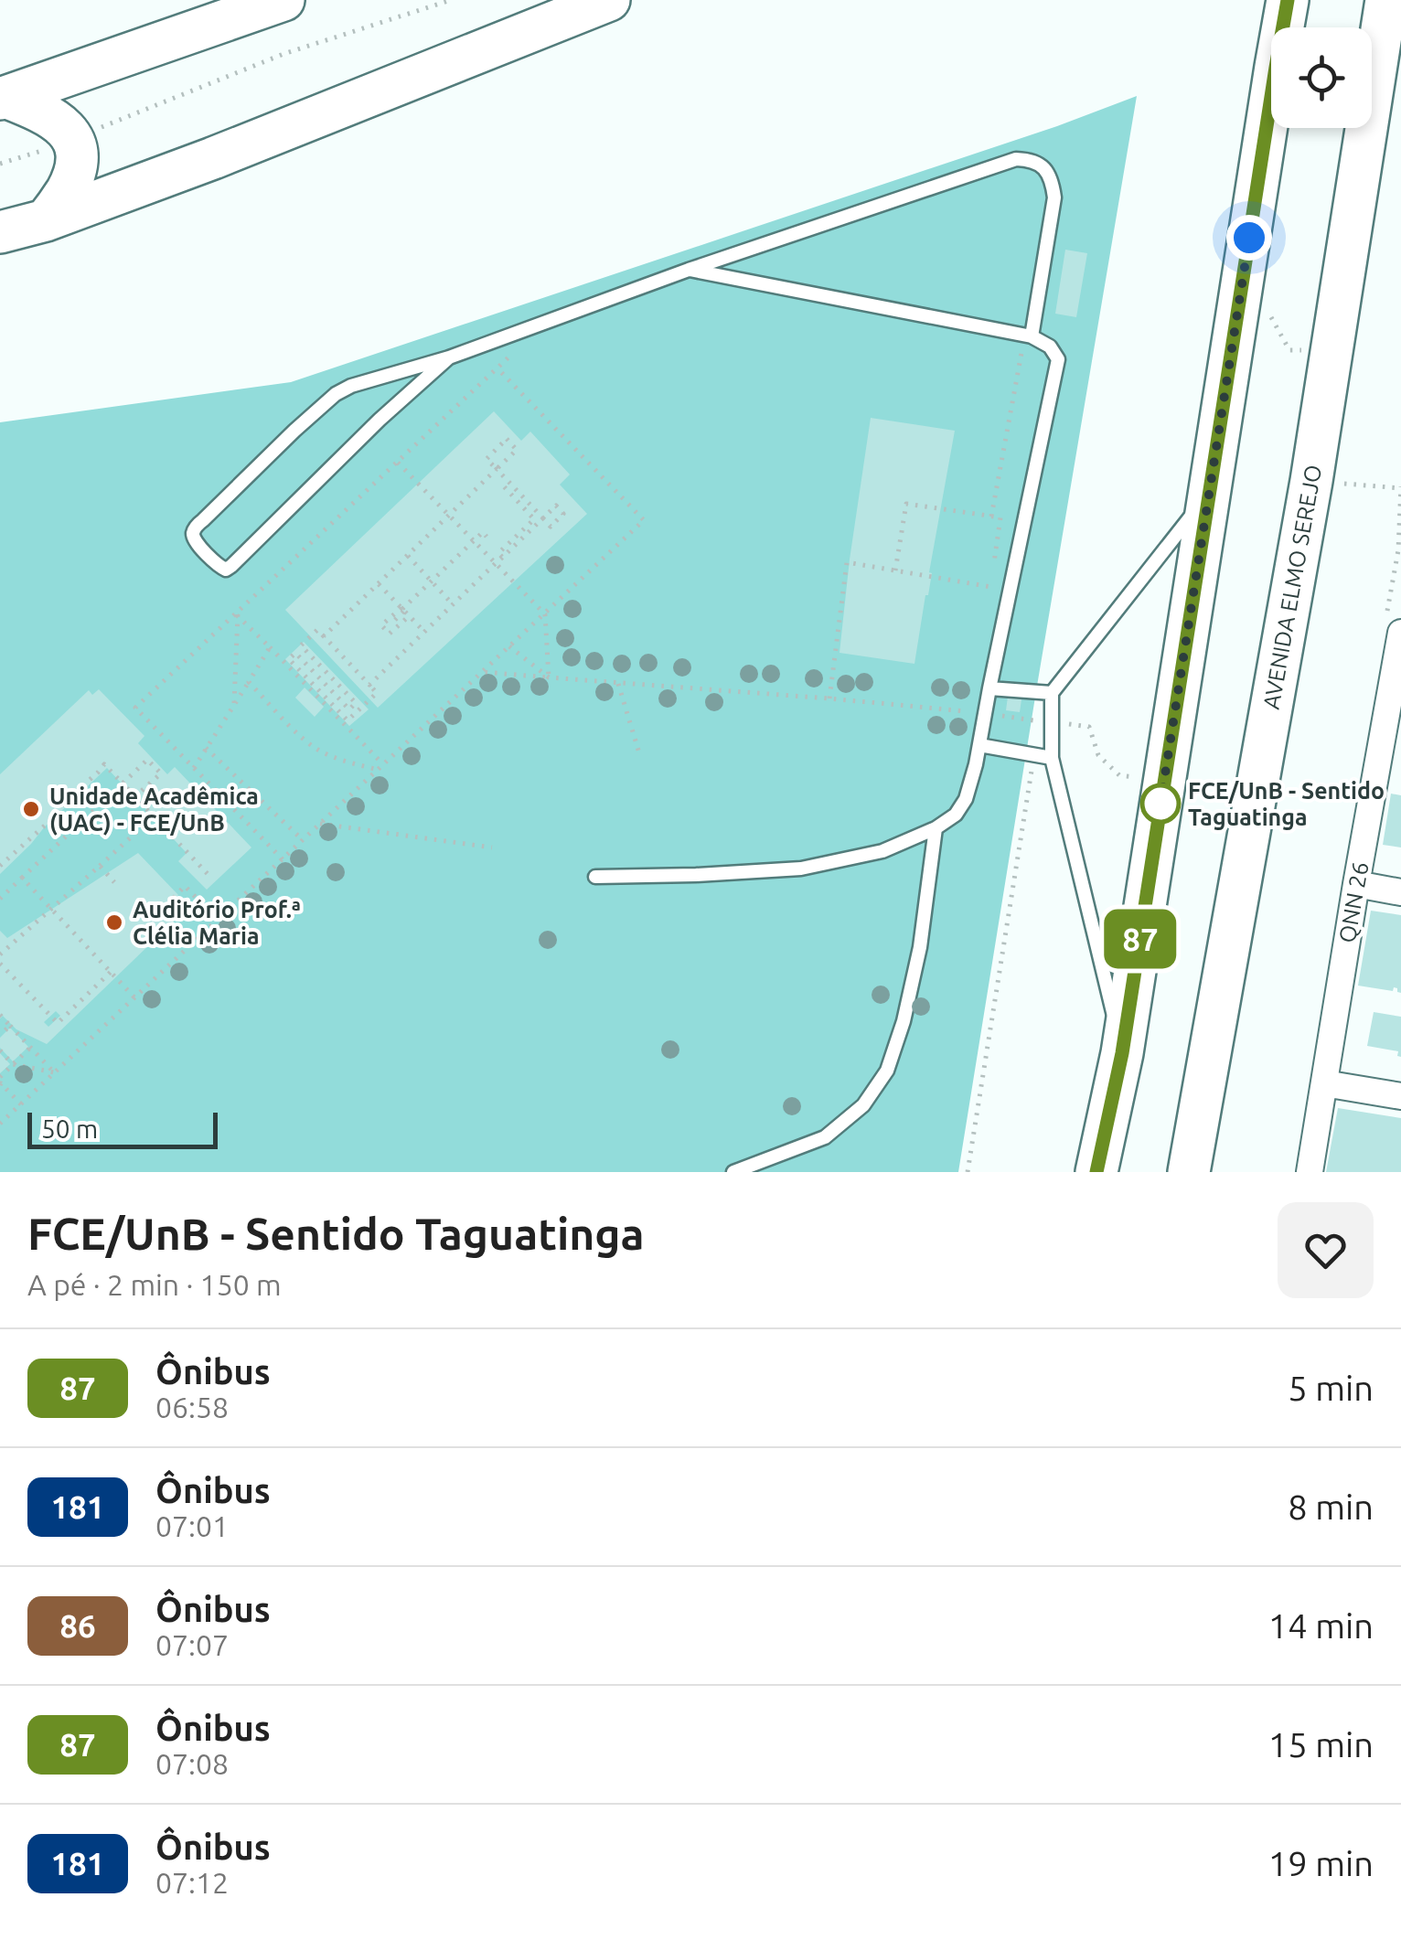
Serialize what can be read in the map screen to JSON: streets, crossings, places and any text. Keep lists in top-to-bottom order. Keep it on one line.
{"streets":{"main road":["AVENIDA ELMO SEREJO"],"street":["QNN 26"]},"places":["FCE/UnB - Sentido Taguatinga","Unidade Acadêmica (UAC) - FCE/UnB","Auditório Prof.ª Clélia Maria"],"lines":["bus line 87"],"scale_bar":"50 m","page":{"on_map":"87","scale":"50 m","heading":["FCE/UnB - Sentido Taguatinga","A pé · 2 min · 150 m"],"list":[{"mark":"87","name":"Ônibus","note":"06:58","value":"5 min"},{"mark":"181","name":"Ônibus","note":"07:01","value":"8 min"},{"mark":"86","name":"Ônibus","note":"07:07","value":"14 min"},{"mark":"87","name":"Ônibus","note":"07:08","value":"15 min"},{"mark":"181","name":"Ônibus","note":"07:12","value":"19 min"}]}}
